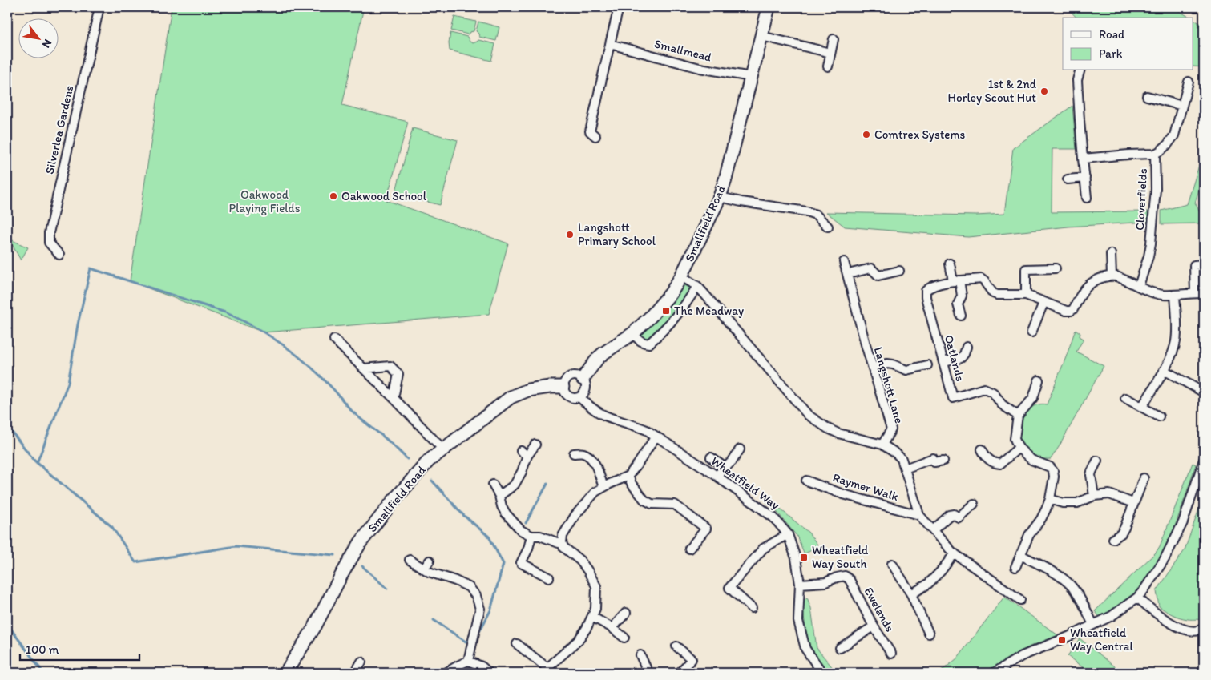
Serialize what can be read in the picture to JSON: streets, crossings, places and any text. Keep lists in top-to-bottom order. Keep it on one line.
{"streets":{"street":["Smallmead","Silverlea Gardens","Cloverfields","Smallfield Road","Oatlands","Langshott Lane","Wheatfield Way","Raymer Walk","Ewelands"]},"crossings":[["Smallmead","Smallfield Road"],["Smallfield Road","Wheatfield Way"],["Wheatfield Way","Ewelands"]],"parks":["Oakwood Playing Fields"],"places":{"other":["1st & 2nd Horley Scout Hut","Comtrex Systems","Oakwood School","Langshott Primary School"],"transit":["The Meadway","Wheatfield Way South","Wheatfield Way Central"]},"legend":["Road","Park"],"scale_bar":"100 m","north":"bottom right"}
